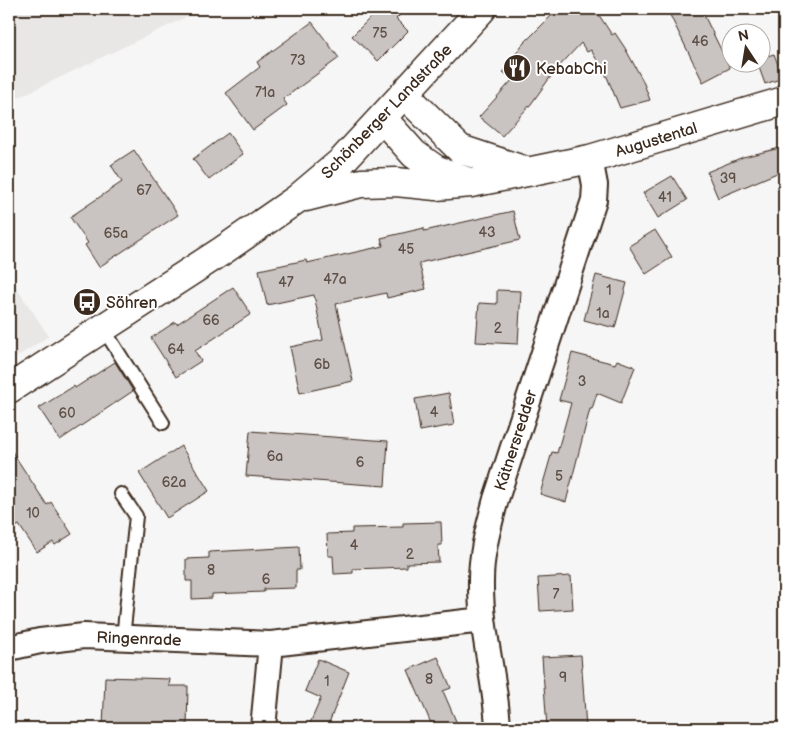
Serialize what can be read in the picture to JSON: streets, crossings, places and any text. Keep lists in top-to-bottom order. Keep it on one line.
{"streets":{"street":["Schönberger Landstraße","Augustental","Kätnersredder","Ringenrade"]},"crossings":[["Schönberger Landstraße","Augustental"],["Augustental","Kätnersredder"],["Kätnersredder","Ringenrade"]],"places":{"restaurant":["KebabChi"],"bus stop":["Söhren"]},"house_numbers":["75","46","73","71a","39","67","41","43","65a","45","47a","47","1","1a","66","2","64","6b","3","4","60","6a","6","5","62a","10","4","2","8","6","7","9","8","1"],"north":"top"}
